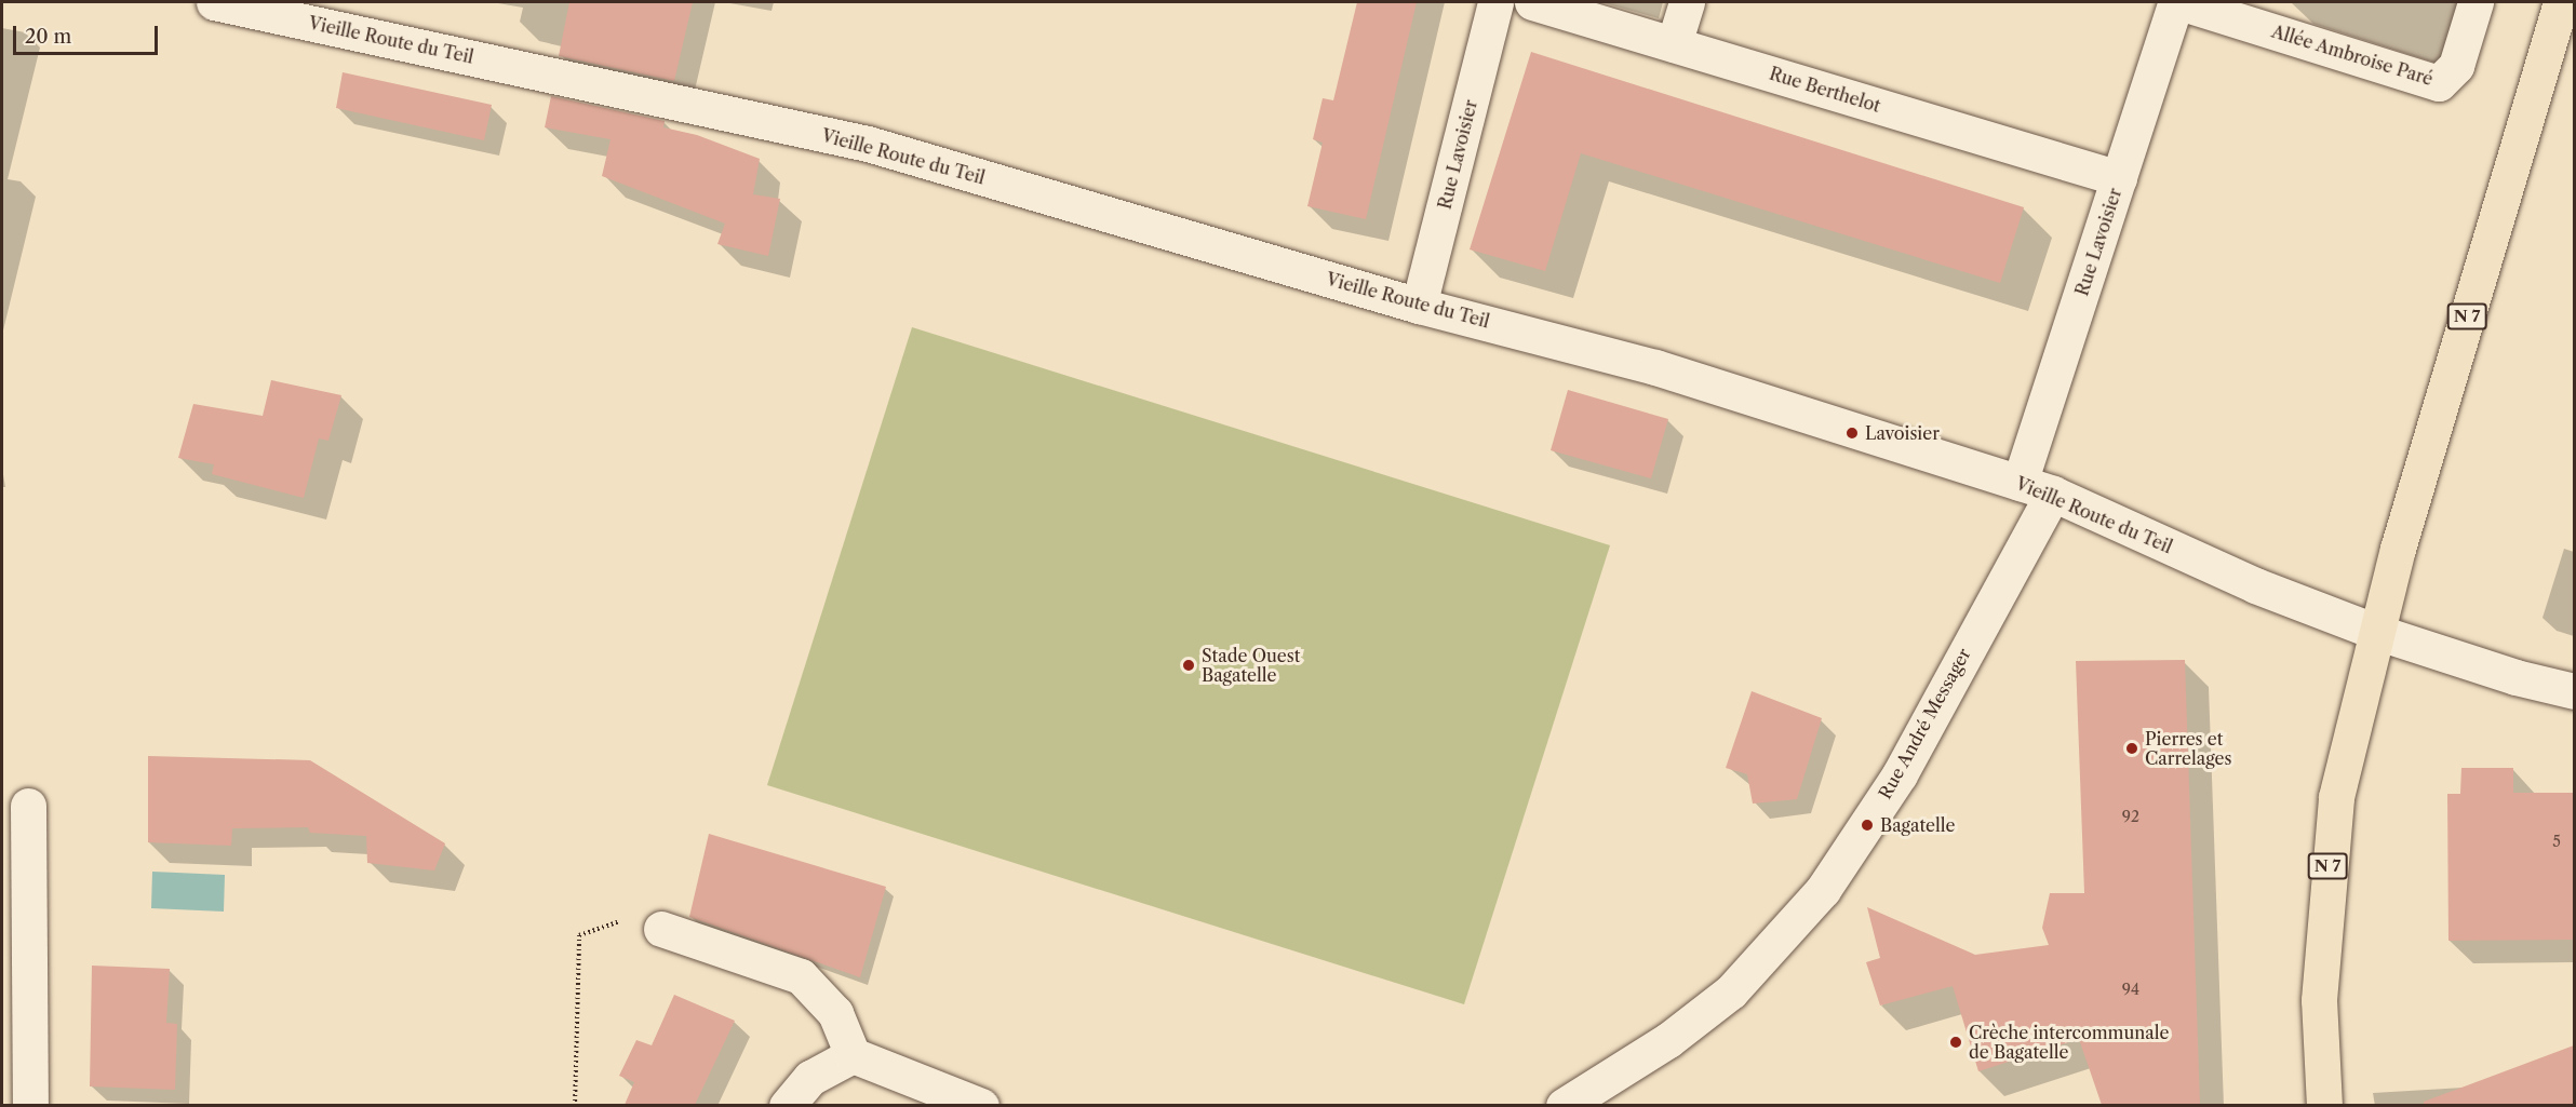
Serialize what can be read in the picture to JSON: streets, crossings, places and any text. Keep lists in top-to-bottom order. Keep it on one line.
{"streets":{"main road":["N 7"],"street":["Vieille Route du Teil","Allée Ambroise Paré","Rue Berthelot","Rue Lavoisier","Rue André Messager"]},"crossings":[["Vieille Route du Teil","Rue Lavoisier"],["Vieille Route du Teil","N 7"],["Vieille Route du Teil","Rue André Messager"],["Allée Ambroise Paré","Rue Lavoisier"],["Rue Berthelot","Rue Lavoisier"]],"places":["Lavoisier","Stade Ouest Bagatelle","Pierres et Carrelages","Bagatelle","Crèche intercommunale de Bagatelle"],"house_numbers":["92","5","94"],"scale_bar":"20 m"}
